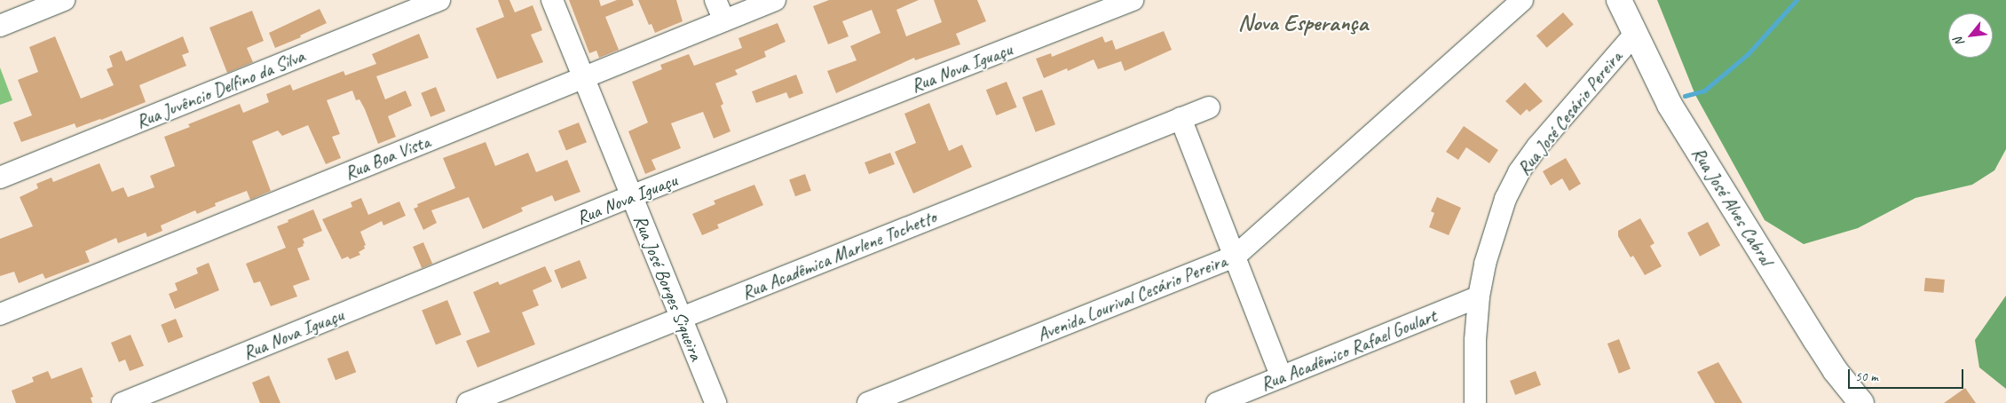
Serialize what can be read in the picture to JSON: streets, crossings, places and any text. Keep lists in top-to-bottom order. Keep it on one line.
{"streets":{"main road":["Rua José Alves Cabral"],"street":["Rua Nova Iguaçu","Rua Juvêncio Delfino da Silva","Rua José Cesário Pereira","Rua Boa Vista","Rua Acadêmica Marlene Tochetto","Rua José Borges Siqueira","Avenida Lourival Cesário Pereira","Rua Acadêmico Rafael Goulart"]},"crossings":[["Rua Nova Iguaçu","Rua José Borges Siqueira"],["Rua José Cesário Pereira","Rua José Alves Cabral"],["Rua José Cesário Pereira","Rua Acadêmico Rafael Goulart"],["Rua Boa Vista","Rua José Borges Siqueira"],["Rua Acadêmica Marlene Tochetto","Rua José Borges Siqueira"]],"districts":["Nova Esperança"],"scale_bar":"50 m","north":"bottom left"}
